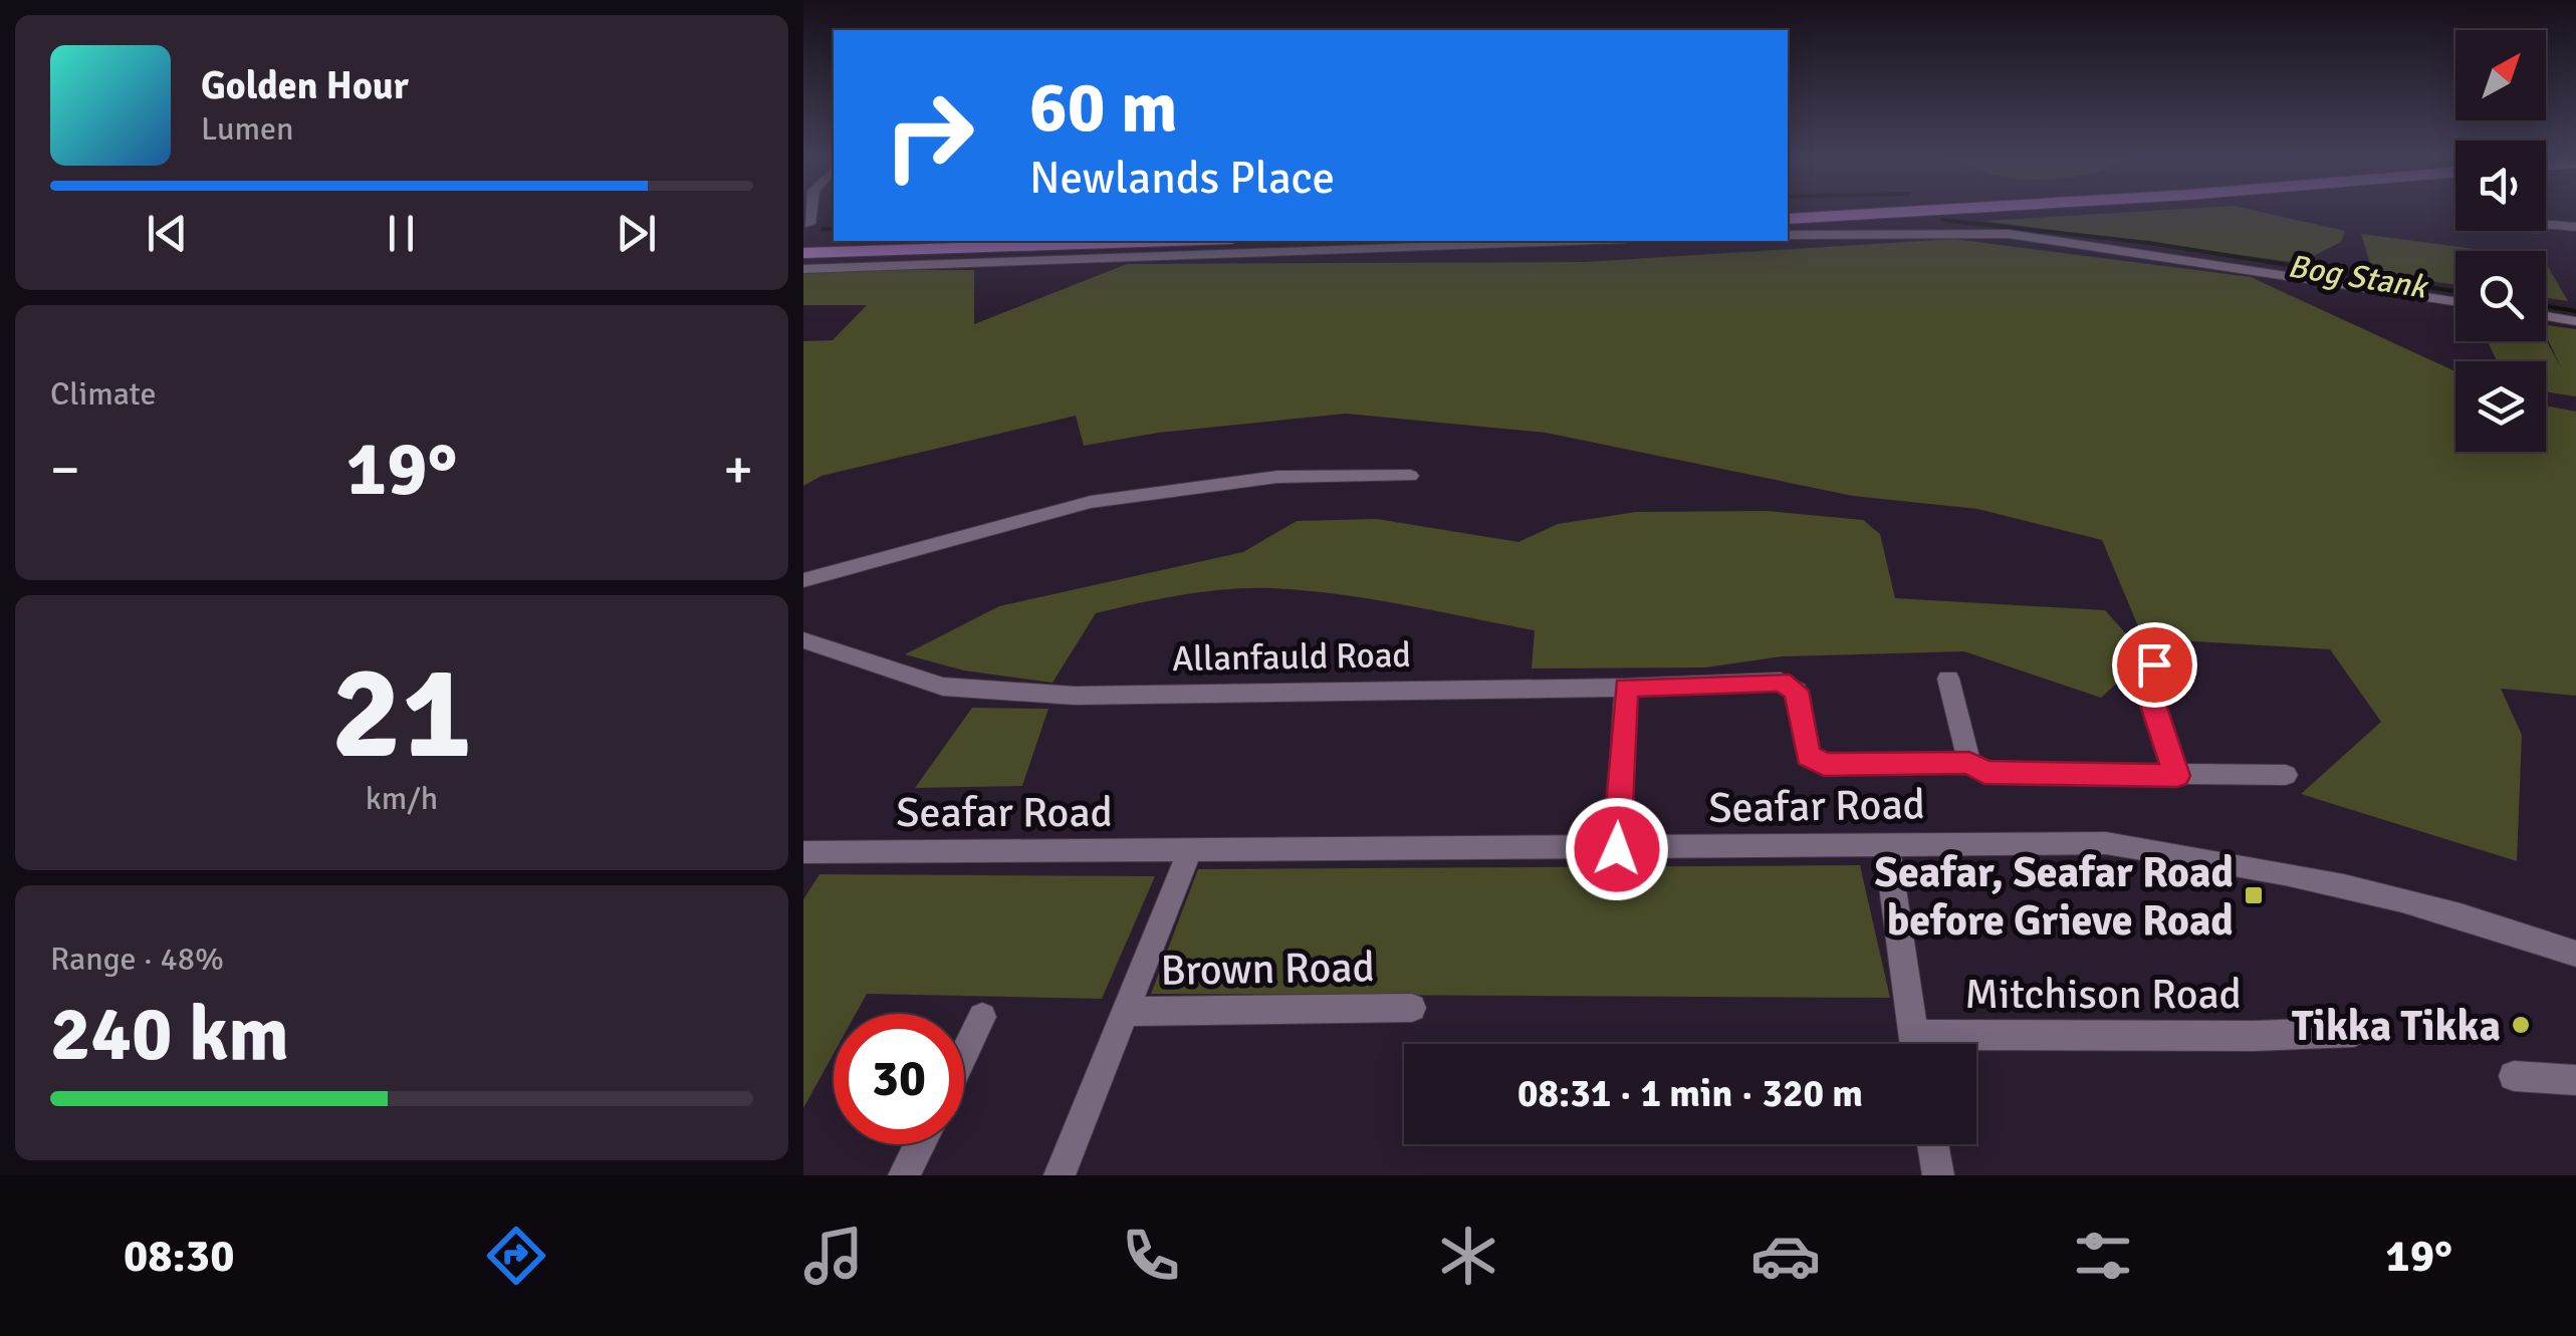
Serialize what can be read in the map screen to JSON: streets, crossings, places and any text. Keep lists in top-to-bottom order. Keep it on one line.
{"streets":{"street":["Allanfauld Road","Seafar Road","Brown Road","Mitchison Road"]},"crossings":[["Seafar Road","Brown Road"]],"water":["Bog Stank"],"places":{"transit":["Seafar, Seafar Road before Grieve Road"],"other":["Tikka Tikka"]},"north":"top right","page":{"turn":["60 m","Newlands Place"],"song":["Golden Hour","Lumen"],"tile":["Climate",["21","km/h"],["Range · 48%","240 km"]],"heat":["−","19°","+"],"limit":"30","trip":"08:31 · 1 min · 320 m","tabs":["08:30","19°"]}}
